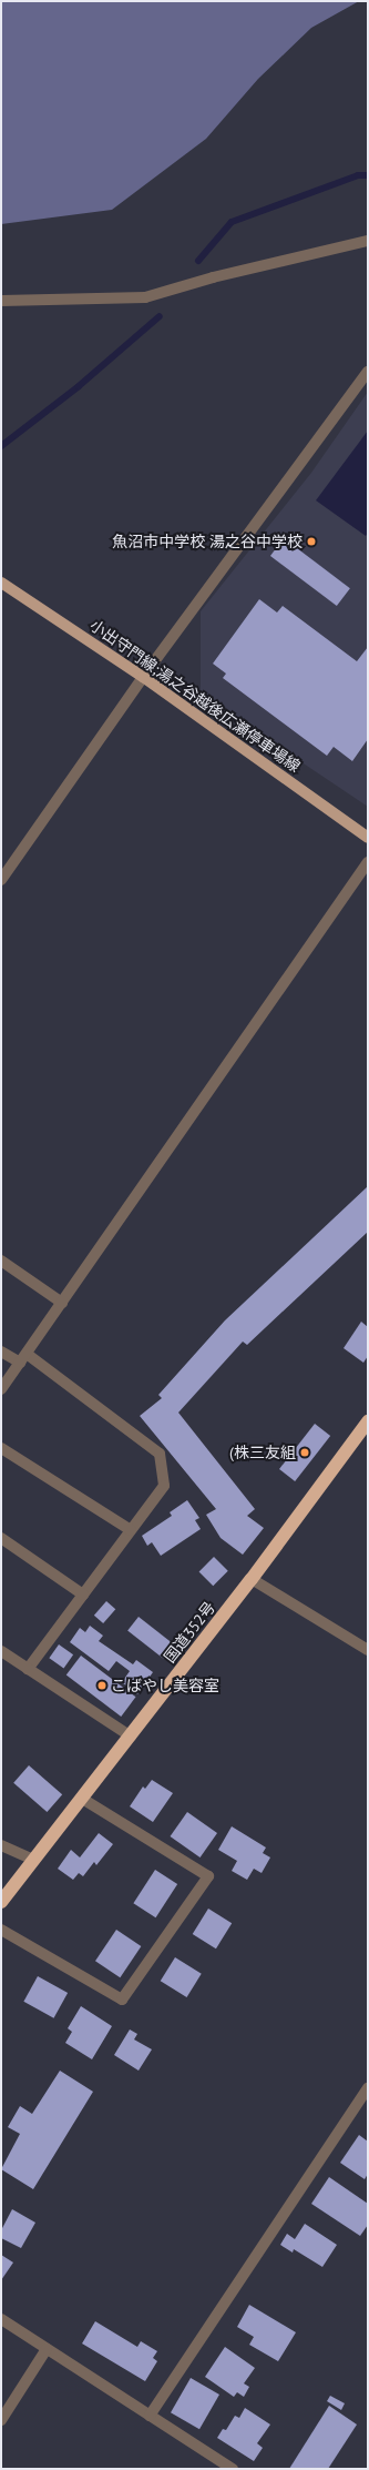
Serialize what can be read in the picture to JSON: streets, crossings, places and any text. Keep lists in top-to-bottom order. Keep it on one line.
{"streets":{"highway":["国道352号"],"main road":["小出守門線;湯之谷越後広瀬停車場線"]},"places":["魚沼市中学校 湯之谷中学校","(株三友組","こばやし美容室"]}
